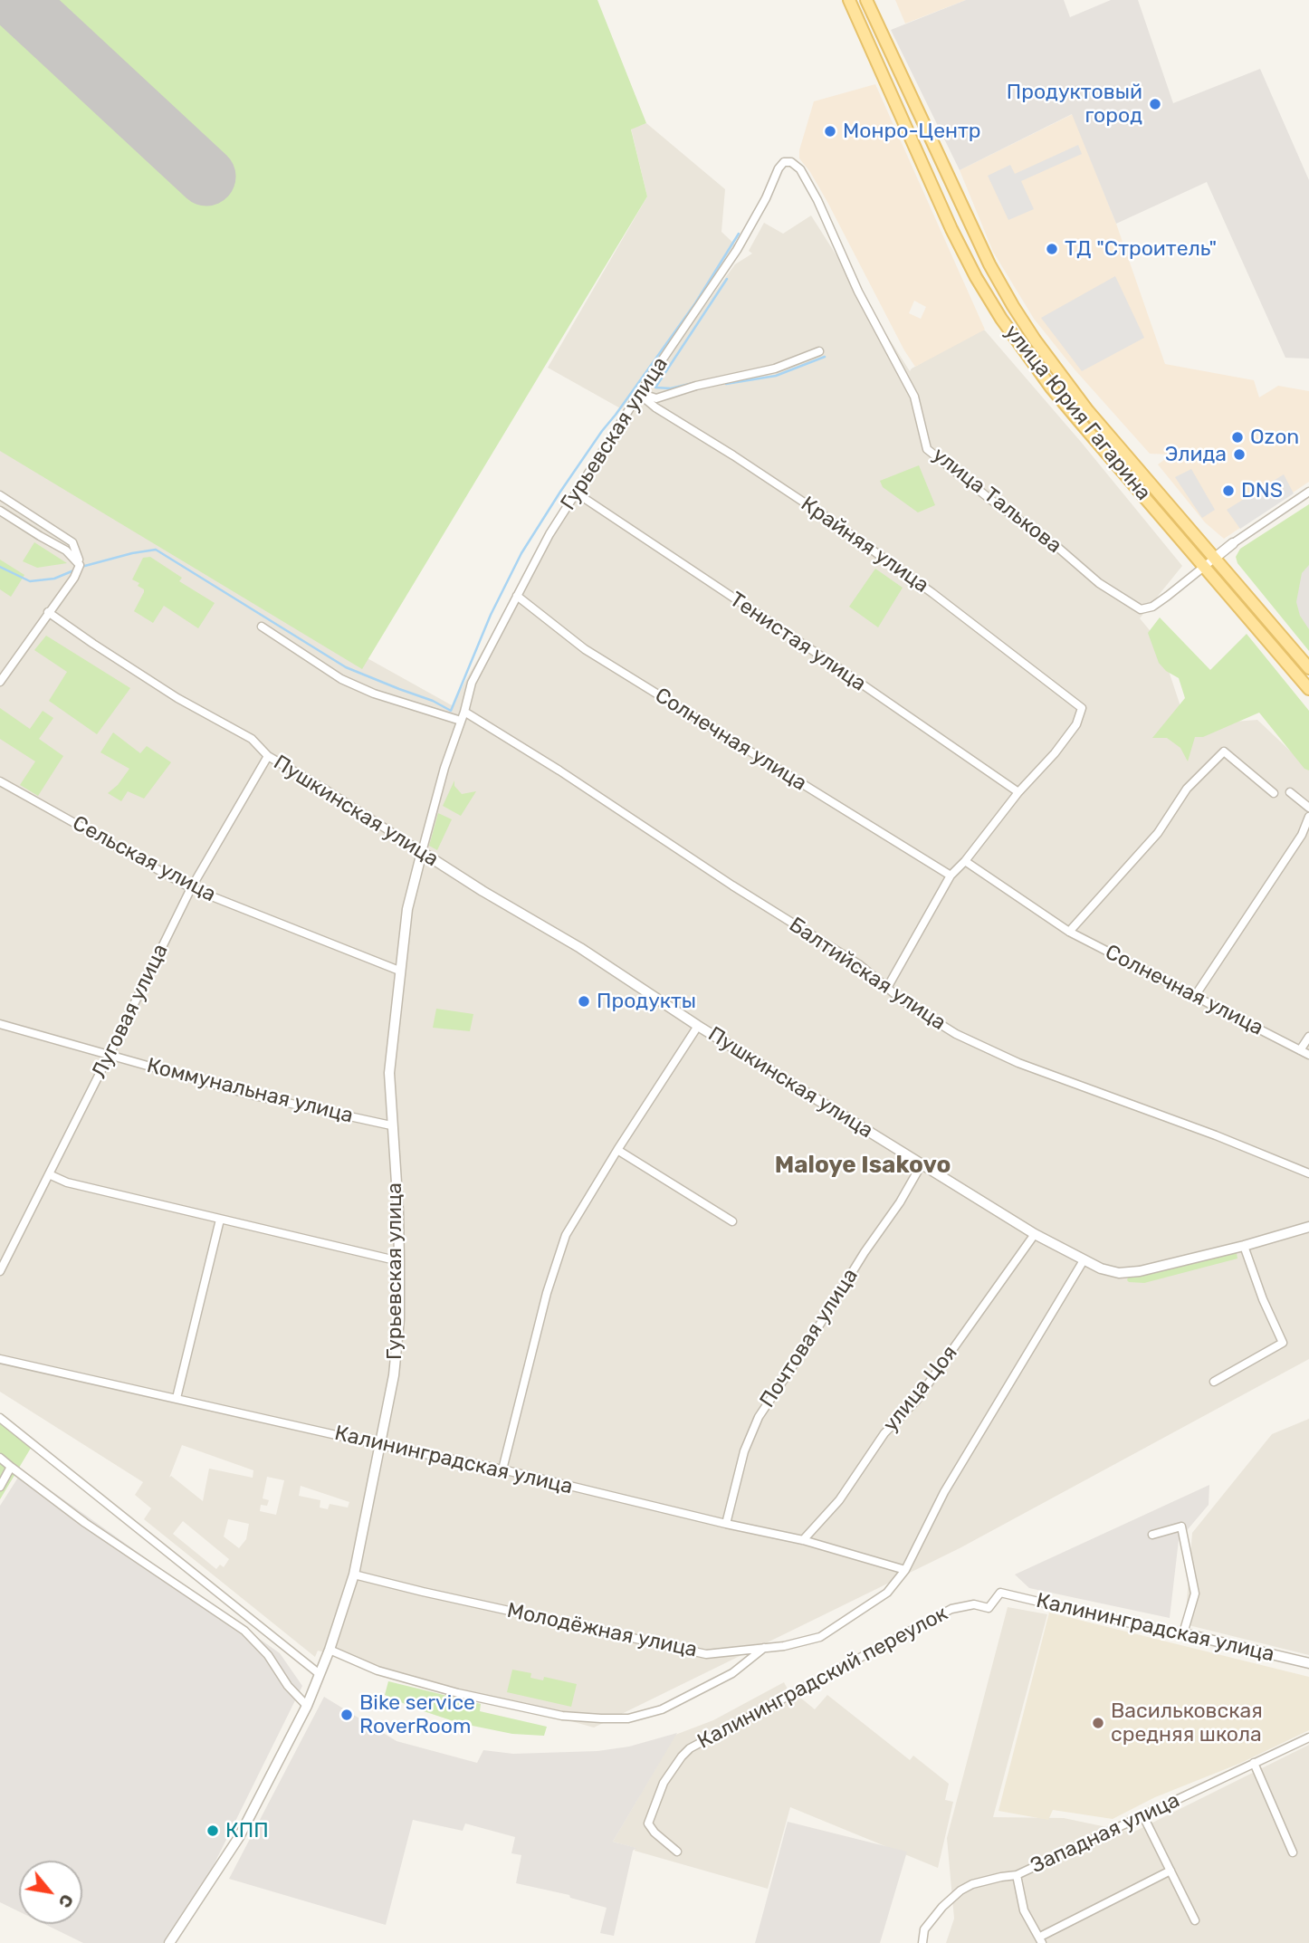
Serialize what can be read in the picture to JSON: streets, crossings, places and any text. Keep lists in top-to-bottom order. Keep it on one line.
{"streets":{"main road":["улица Юрия Гагарина"],"street":["Гурьевская улица","улица Талькова","Крайняя улица","Тенистая улица","Солнечная улица","Пушкинская улица","Сельская улица","Балтийская улица","Луговая улица","Коммунальная улица","Почтовая улица","улица Цоя","Калининградская улица","Молодёжная улица","Калининградский переулок","Западная улица"]},"crossings":[["улица Юрия Гагарина","улица Талькова"],["Гурьевская улица","улица Талькова"],["Гурьевская улица","Крайняя улица"],["Гурьевская улица","Тенистая улица"],["Гурьевская улица","Солнечная улица"],["Гурьевская улица","Пушкинская улица"],["Гурьевская улица","Сельская улица"],["Гурьевская улица","Балтийская улица"],["Гурьевская улица","Коммунальная улица"],["Гурьевская улица","Калининградская улица"],["Гурьевская улица","Молодёжная улица"],["Крайняя улица","Тенистая улица"],["Пушкинская улица","Луговая улица"],["Пушкинская улица","Почтовая улица"],["Пушкинская улица","улица Цоя"],["Пушкинская улица","Молодёжная улица"],["Сельская улица","Луговая улица"],["Луговая улица","Коммунальная улица"],["Почтовая улица","Калининградская улица"],["улица Цоя","Калининградская улица"],["Калининградская улица","Молодёжная улица"],["Калининградская улица","Калининградский переулок"]],"districts":["Maloye Isakovo"],"places":["Продуктовый город","Монро-Центр","ТД \"Строитель\"","Ozon","Элида","DNS","Продукты","Bike service RoverRoom","Васильковская средняя школа","КПП"],"north":"bottom right"}
